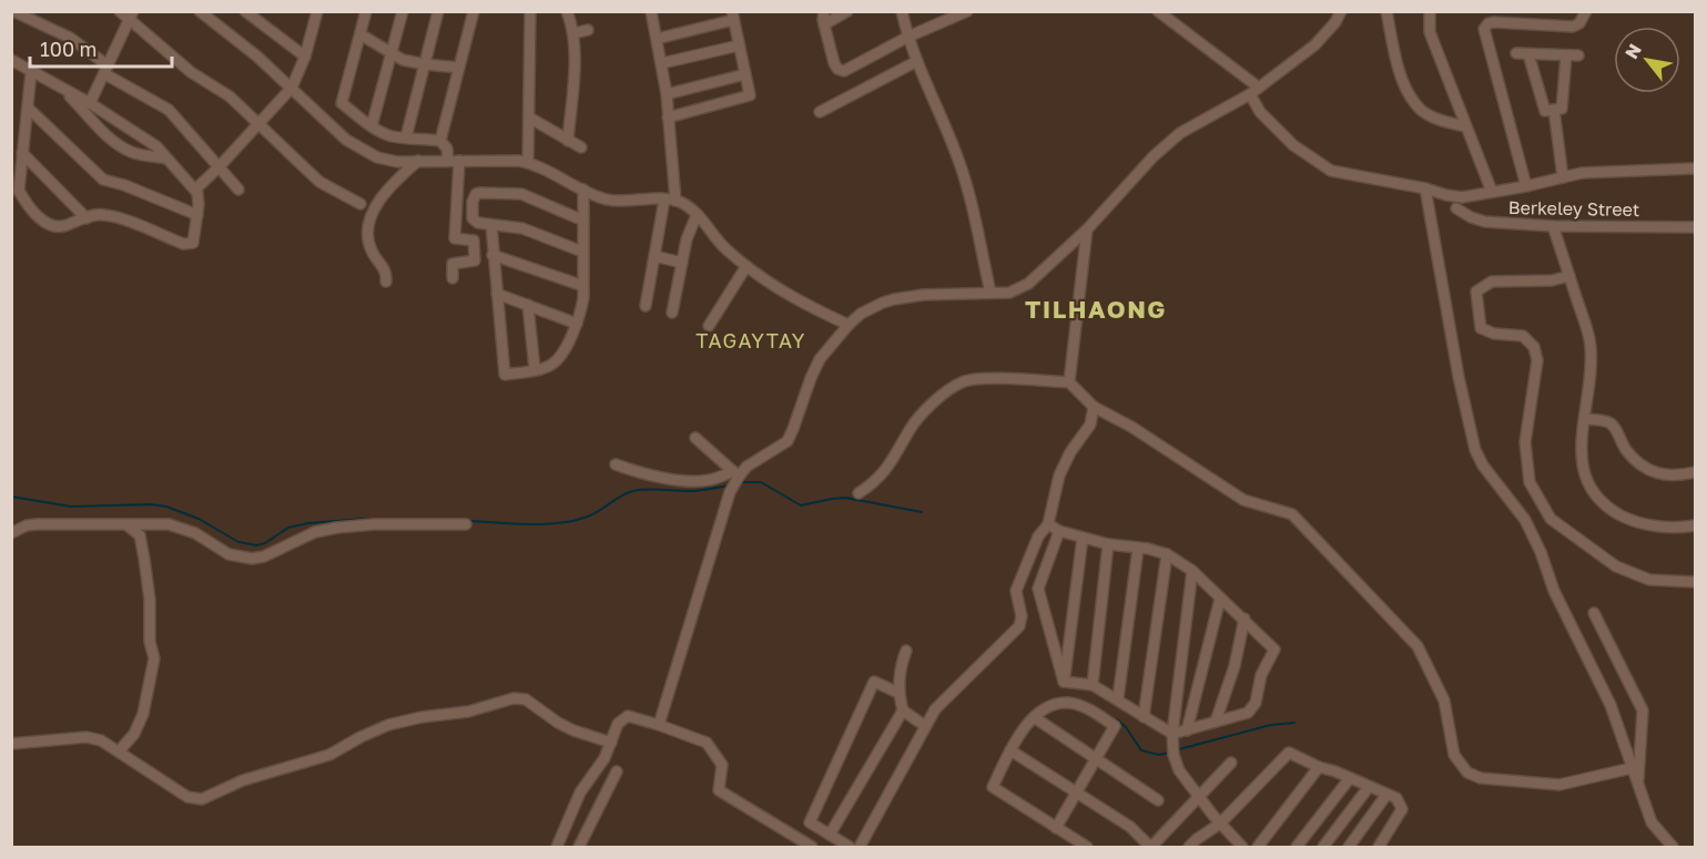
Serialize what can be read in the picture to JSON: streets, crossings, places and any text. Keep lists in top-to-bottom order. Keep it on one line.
{"streets":{"street":["Berkeley Street"]},"districts":["TILHAONG","TAGAYTAY"],"scale_bar":"100 m","north":"top left"}
